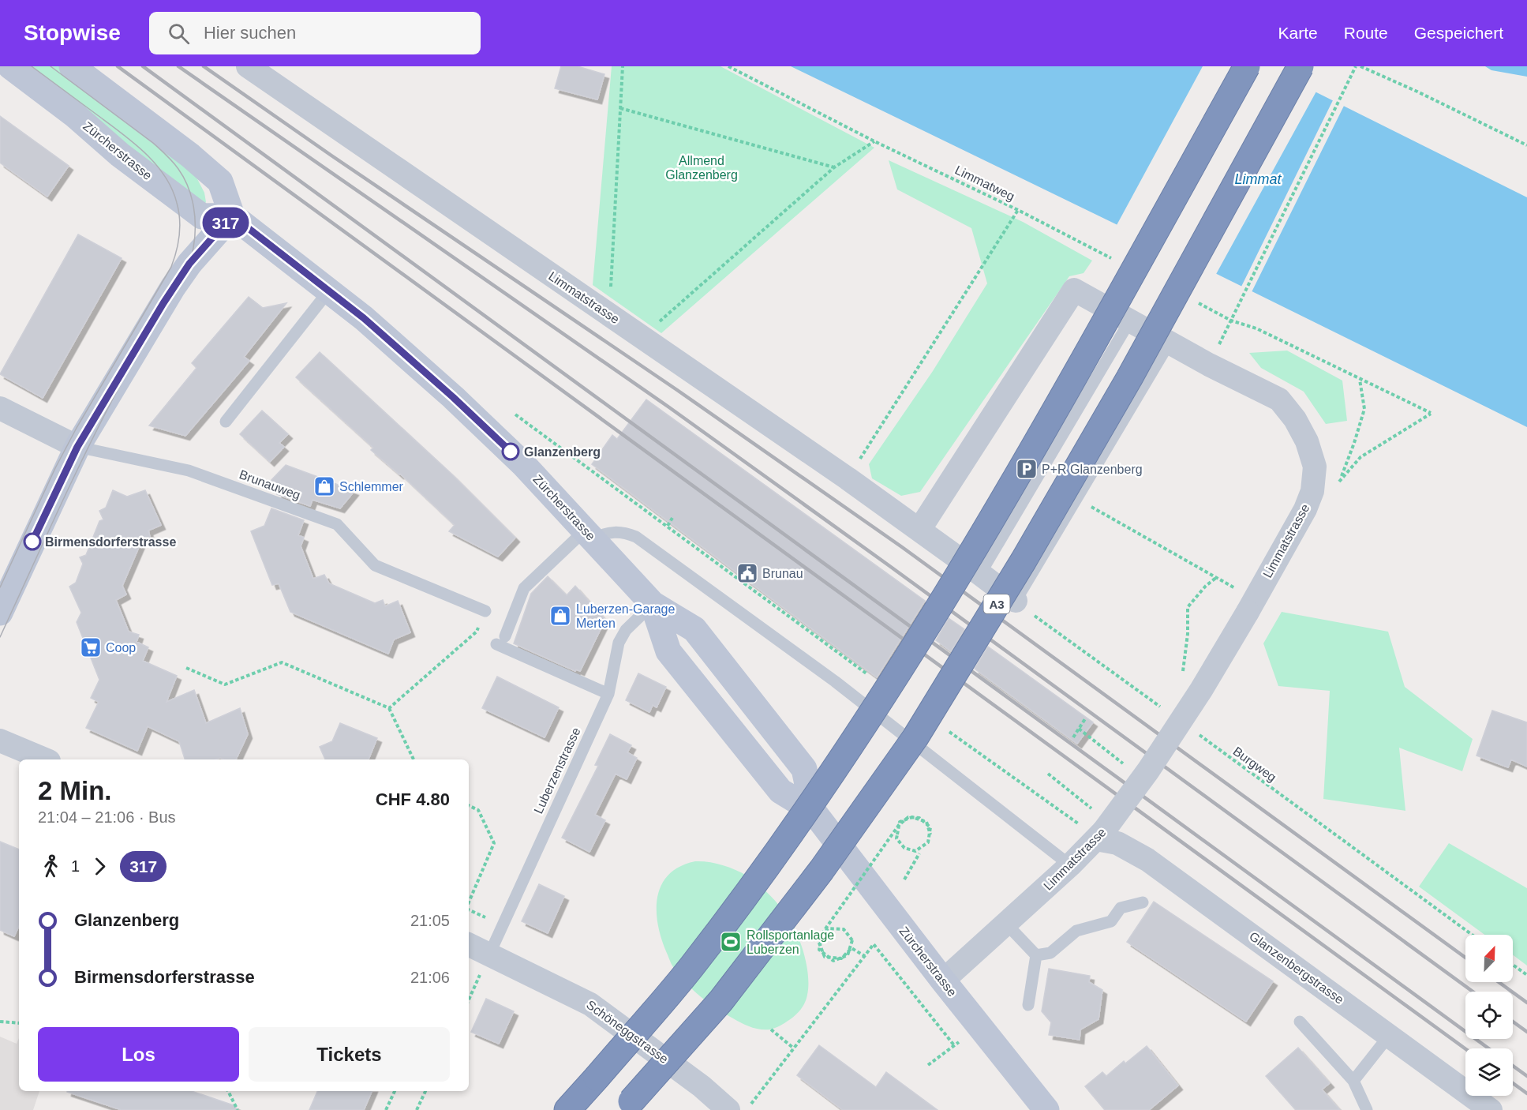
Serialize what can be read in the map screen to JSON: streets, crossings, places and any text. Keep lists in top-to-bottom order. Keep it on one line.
{"streets":{"highway":["A3"],"main road":["Zürcherstrasse"],"street":["Limmatstrasse","Glanzenbergstrasse","Schöneggstrasse"],"lane":["Brunauweg","Luberzenstrasse"],"path":["Limmatweg","Burgweg"]},"crossings":[["Zürcherstrasse","Limmatstrasse"],["Zürcherstrasse","Luberzenstrasse"],["Limmatstrasse","Glanzenbergstrasse"],["Luberzenstrasse","Schöneggstrasse"]],"water":["Limmat"],"parks":["Allmend Glanzenberg"],"places":{"other":["Glanzenberg","Birmensdorferstrasse"],"parking":["P+R Glanzenberg"],"shop":["Schlemmer","Luberzen-Garage Merten"],"public building":["Brunau"],"supermarket":["Coop"],"sports":["Rollsportanlage Luberzen"]},"lines":["bus line 317"],"north":"top right","page":{"header":"Stopwise","search":"Hier suchen","nav":["Karte","Route","Gespeichert"],"on_map":"317","heading":["2 Min.","21:04 – 21:06 · Bus","CHF 4.80"],"legs":["1","317"],"list":[{"name":"Glanzenberg","value":"21:05"},{"name":"Birmensdorferstrasse","value":"21:06"}],"buttons":["Los","Tickets"]}}
